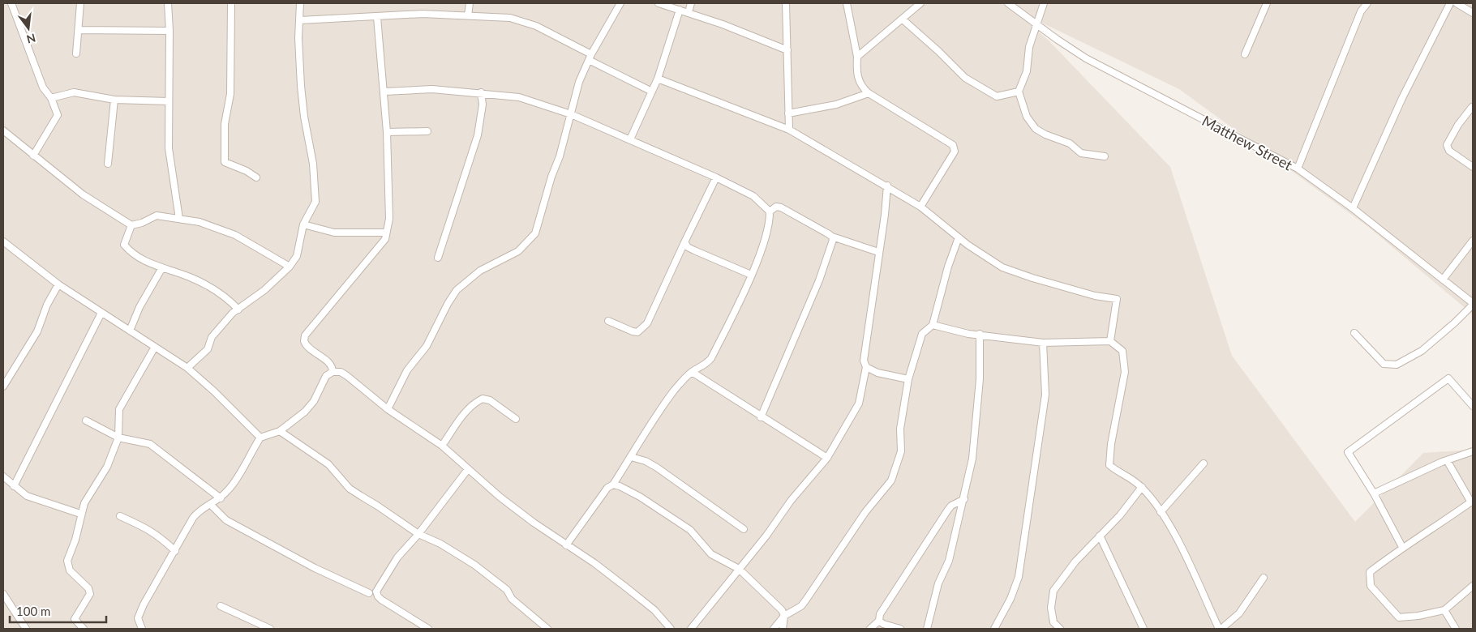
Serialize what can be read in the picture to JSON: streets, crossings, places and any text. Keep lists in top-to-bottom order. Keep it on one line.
{"streets":{"street":["Matthew Street"]},"scale_bar":"100 m","north":"bottom"}
